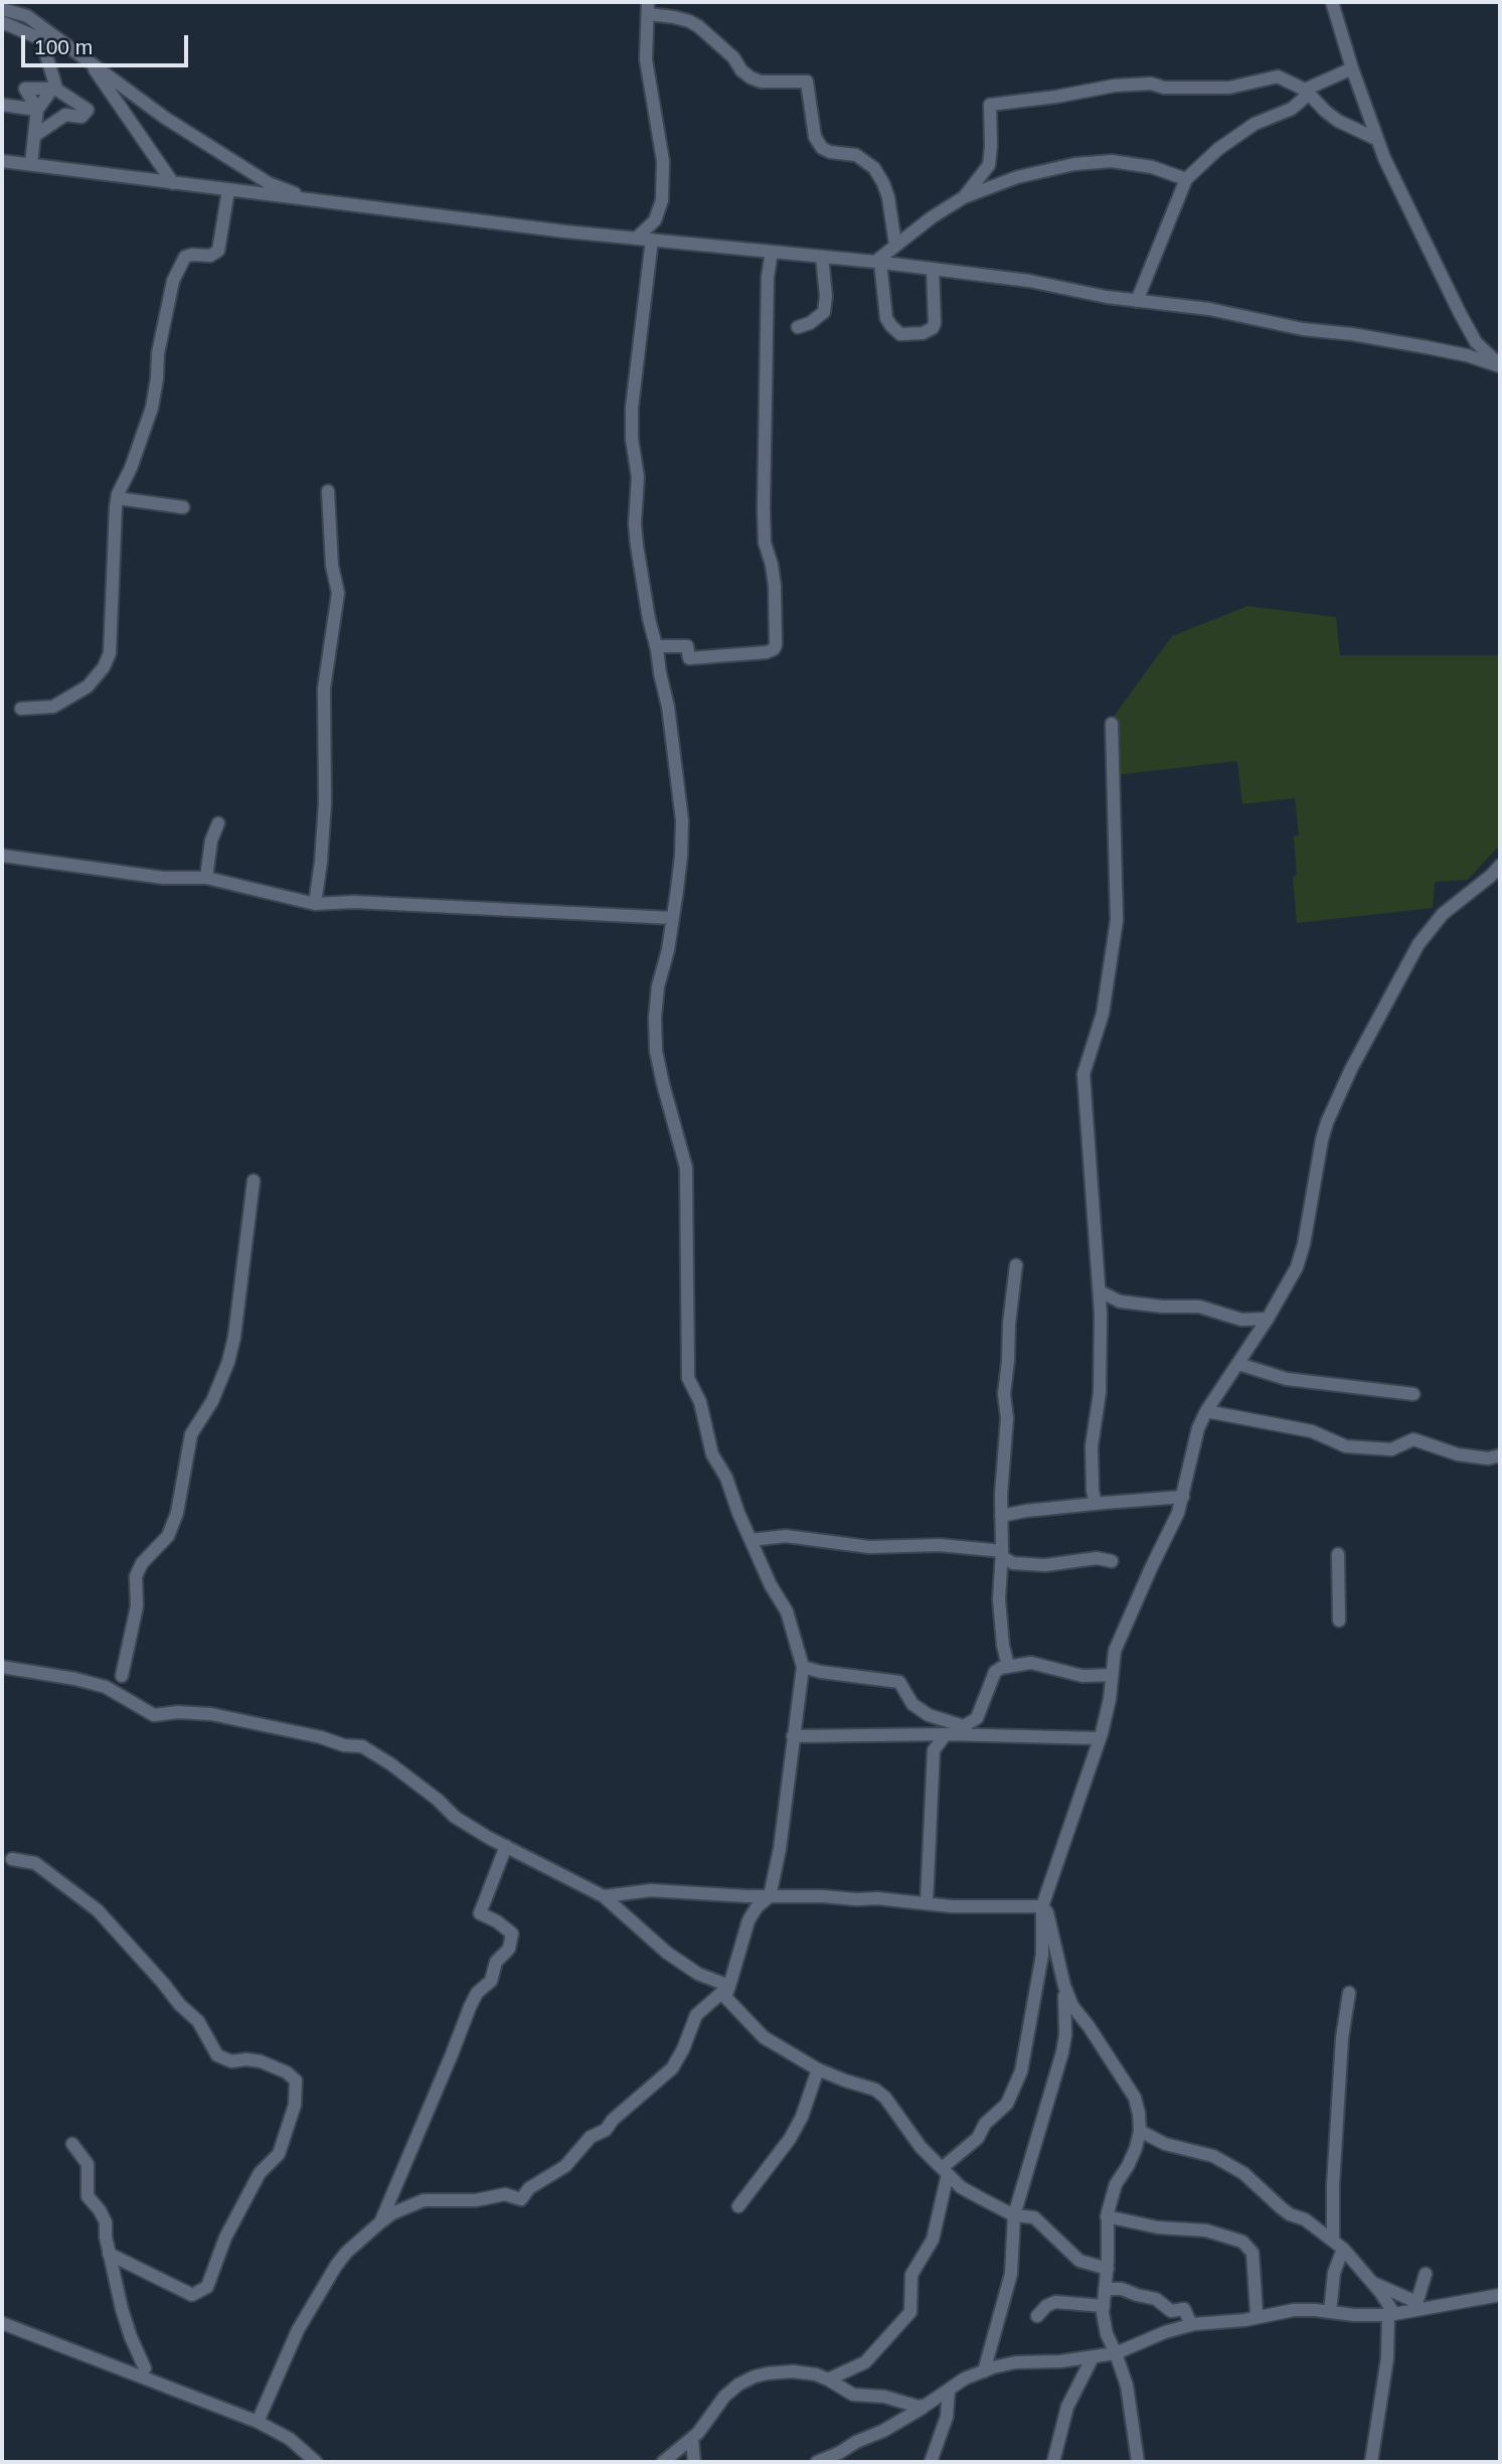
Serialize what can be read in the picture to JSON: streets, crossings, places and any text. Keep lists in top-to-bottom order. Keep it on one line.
{"scale_bar":"100 m"}
